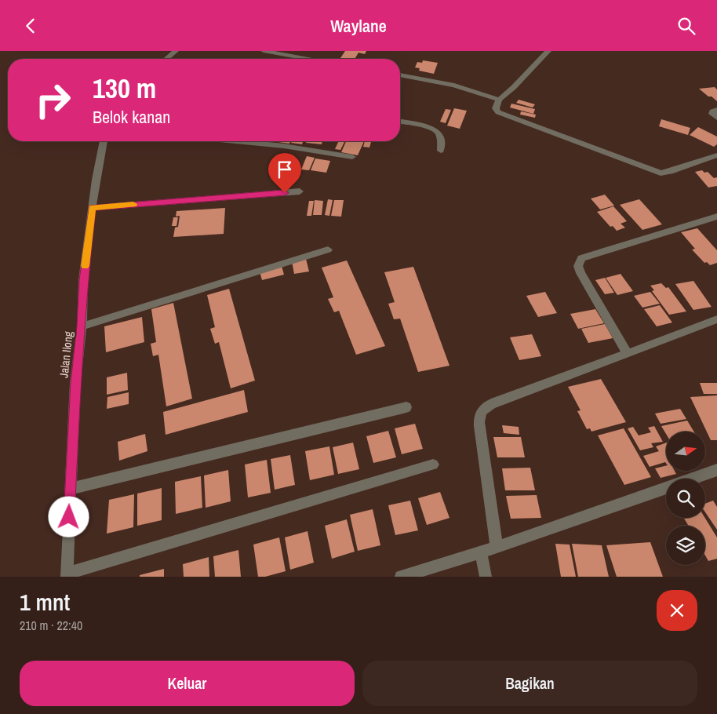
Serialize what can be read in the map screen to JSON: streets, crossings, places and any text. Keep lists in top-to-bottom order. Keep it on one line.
{"streets":{"street":["Jalan Ilong"]},"north":"right","page":{"header":"Waylane","turn":["130 m","Belok kanan"],"heading":["1 mnt","210 m · 22:40"],"buttons":["Keluar","Bagikan"]}}
